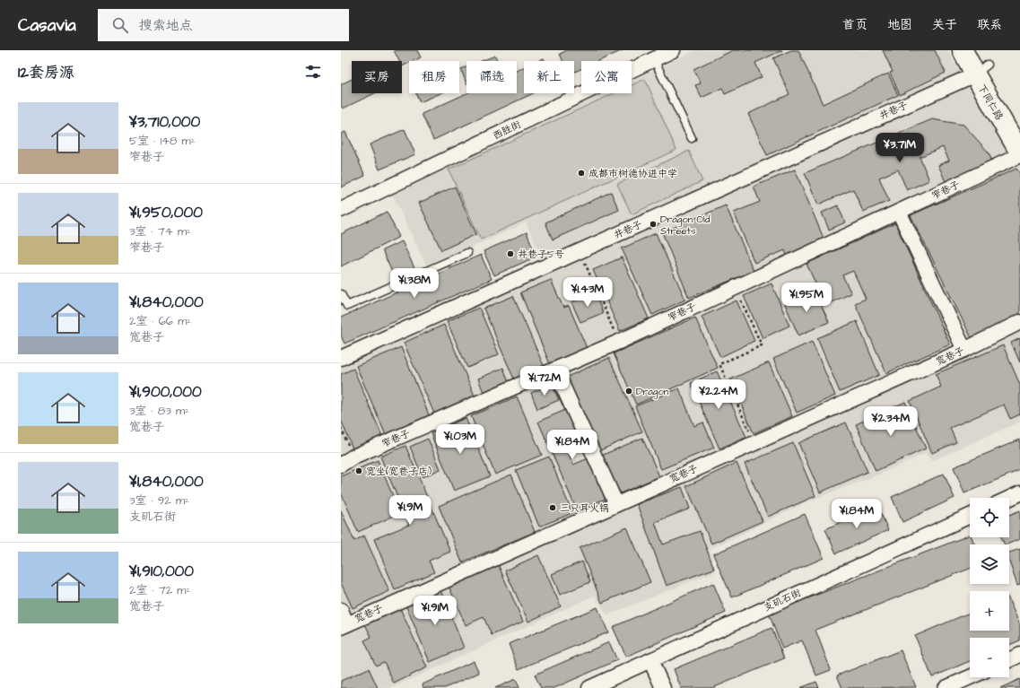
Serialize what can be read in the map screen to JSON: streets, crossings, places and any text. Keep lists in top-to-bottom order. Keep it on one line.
{"streets":{"street":["下同仁路","井巷子","西胜街","窄巷子","宽巷子","支矶石街"]},"crossings":[["下同仁路","井巷子"],["下同仁路","窄巷子"]],"places":["成都市树德协进中学","Dragon Old Streets","井巷子5号","Dragon","宽坐(宽巷子店)","三只耳火锅"],"page":{"header":"Casavia","search":"搜索地点","nav":["首页","地图","关于","联系"],"heading":"12套房源","chip":["买房","租房","筛选","新上","公寓"],"list":[{"name":"¥3,710,000","note":"5室 · 148 m² · 窄巷子"},{"name":"¥1,950,000","note":"3室 · 74 m² · 窄巷子"},{"name":"¥1,840,000","note":"2室 · 66 m² · 宽巷子"},{"name":"¥1,900,000","note":"3室 · 83 m² · 宽巷子"},{"name":"¥1,840,000","note":"3室 · 92 m² · 支矶石街"},{"name":"¥1,910,000","note":"2室 · 72 m² · 宽巷子"}],"price":["¥3.71M","¥1.38M","¥1.43M","¥1.95M","¥1.72M","¥2.24M","¥2.34M","¥1.03M","¥1.84M","¥1.9M","¥1.84M","¥1.91M"],"map_buttons":["+","−"]}}
